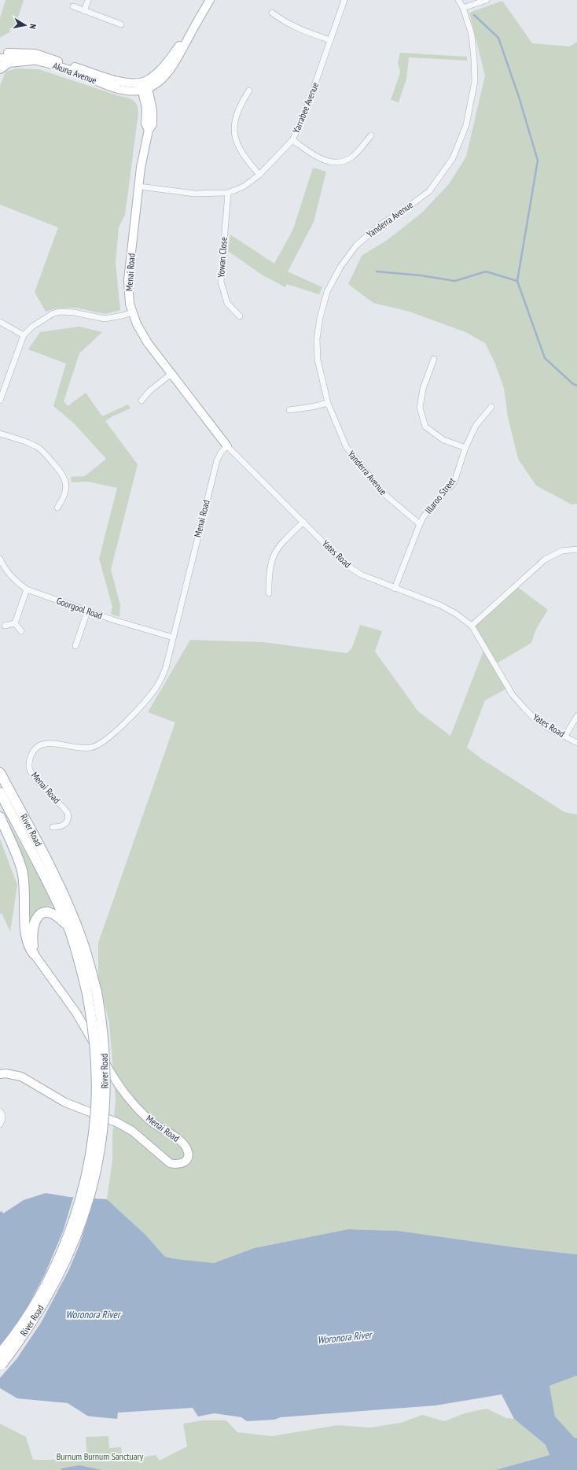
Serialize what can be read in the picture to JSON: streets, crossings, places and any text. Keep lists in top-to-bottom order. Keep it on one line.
{"streets":{"main road":["River Road"],"street":["Akuna Avenue","Yarrabee Avenue","Yanderra Avenue","Yowan Close","Menai Road","Illaroo Street","Yates Road","Goorgool Road"]},"crossings":[["Akuna Avenue","Menai Road"],["Yarrabee Avenue","Yowan Close"],["Yarrabee Avenue","Menai Road"],["Yanderra Avenue","Illaroo Street"],["Menai Road","Yates Road"],["Menai Road","Goorgool Road"],["Illaroo Street","Yates Road"]],"water":["Woronora River"],"parks":["Burnum Burnum Sanctuary"],"north":"right"}
